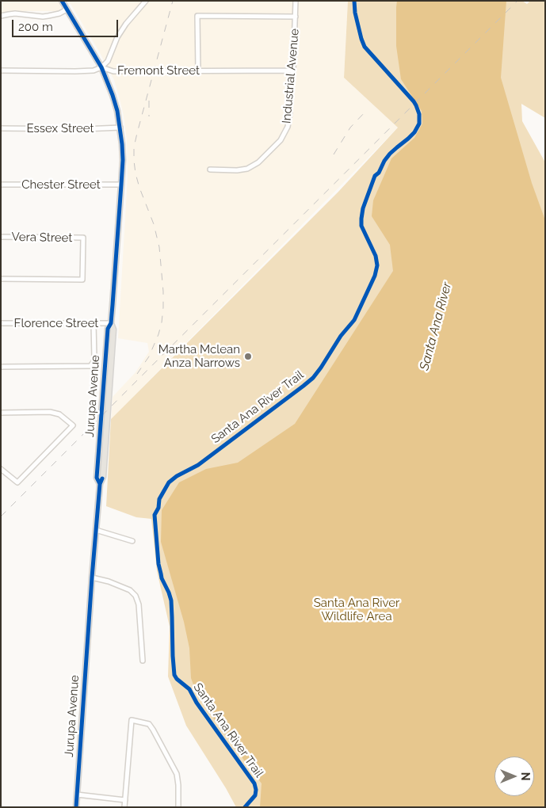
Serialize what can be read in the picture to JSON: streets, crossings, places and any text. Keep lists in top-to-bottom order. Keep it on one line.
{"streets":{"main road":["Jurupa Avenue"],"street":["Fremont Street","Industrial Avenue","Essex Street","Chester Street","Vera Street","Florence Street"],"cycle path":["Santa Ana River Trail"]},"crossings":[["Fremont Street","Industrial Avenue"],["Fremont Street","Jurupa Avenue"],["Essex Street","Jurupa Avenue"],["Chester Street","Jurupa Avenue"],["Florence Street","Jurupa Avenue"]],"water":["Santa Ana River"],"parks":["Santa Ana River Wildlife Area"],"places":["Martha Mclean Anza Narrows"],"scale_bar":"200 m","north":"right"}
